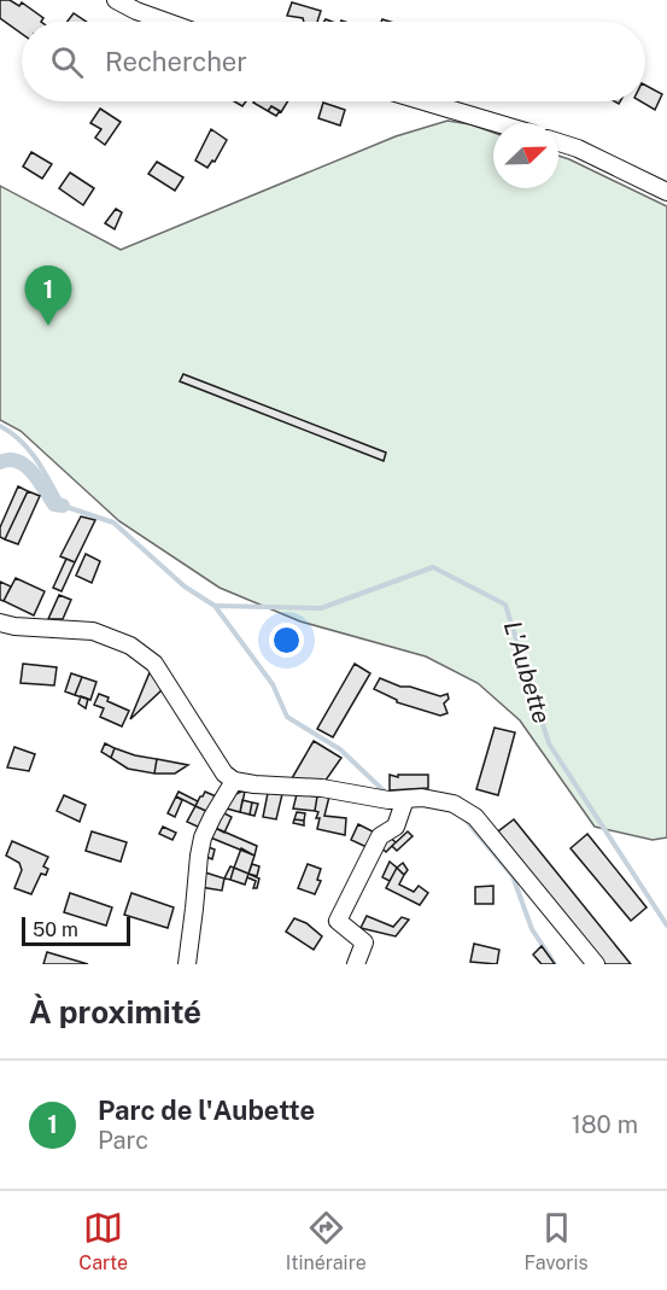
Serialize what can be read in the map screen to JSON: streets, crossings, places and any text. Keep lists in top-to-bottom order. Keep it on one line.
{"water":["L'Aubette"],"scale_bar":"50 m","north":"top right","page":{"search":"Rechercher","pins":"1","scale":"50 m","heading":"À proximité","list":[{"mark":"1","name":"Parc de l'Aubette","note":"Parc","value":"180 m"}],"nav":["Carte","Itinéraire","Favoris"]}}
